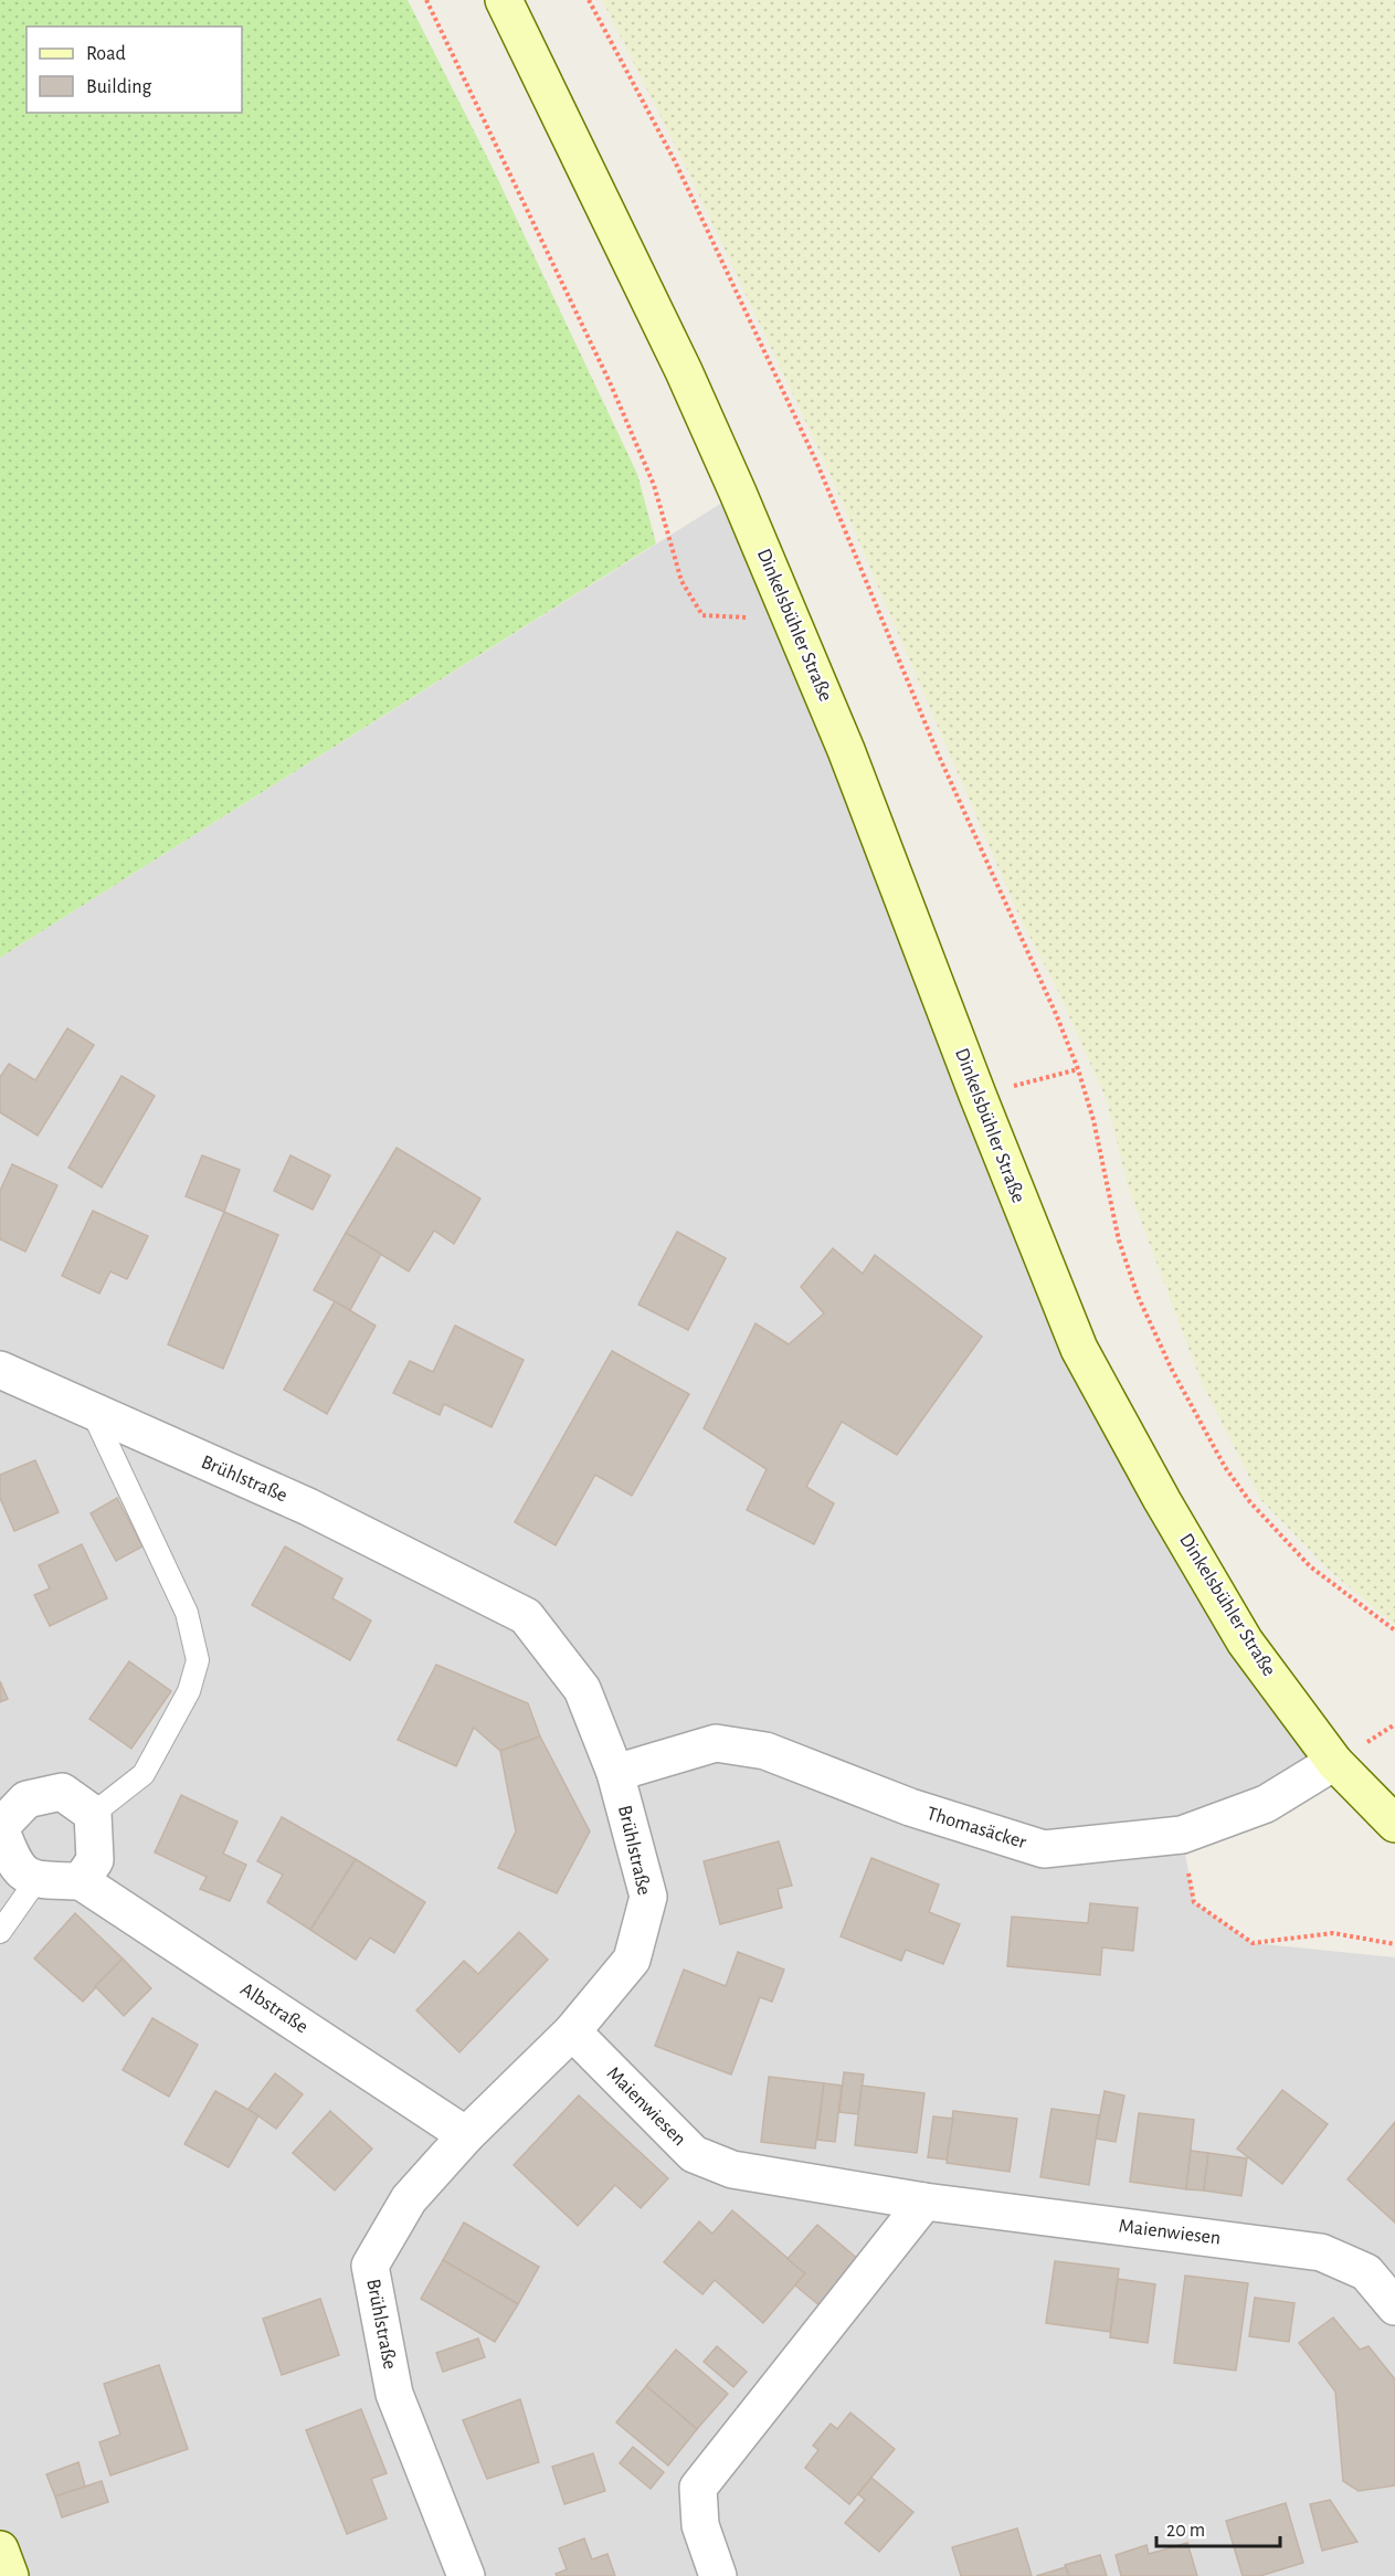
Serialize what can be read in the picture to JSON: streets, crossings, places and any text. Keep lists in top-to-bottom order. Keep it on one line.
{"streets":{"main road":["Dinkelsbühler Straße"],"street":["Brühlstraße","Thomasäcker","Albstraße","Maienwiesen"]},"crossings":[["Dinkelsbühler Straße","Thomasäcker"],["Brühlstraße","Thomasäcker"],["Brühlstraße","Albstraße"],["Brühlstraße","Maienwiesen"]],"legend":["Road","Building"],"scale_bar":"20 m"}
